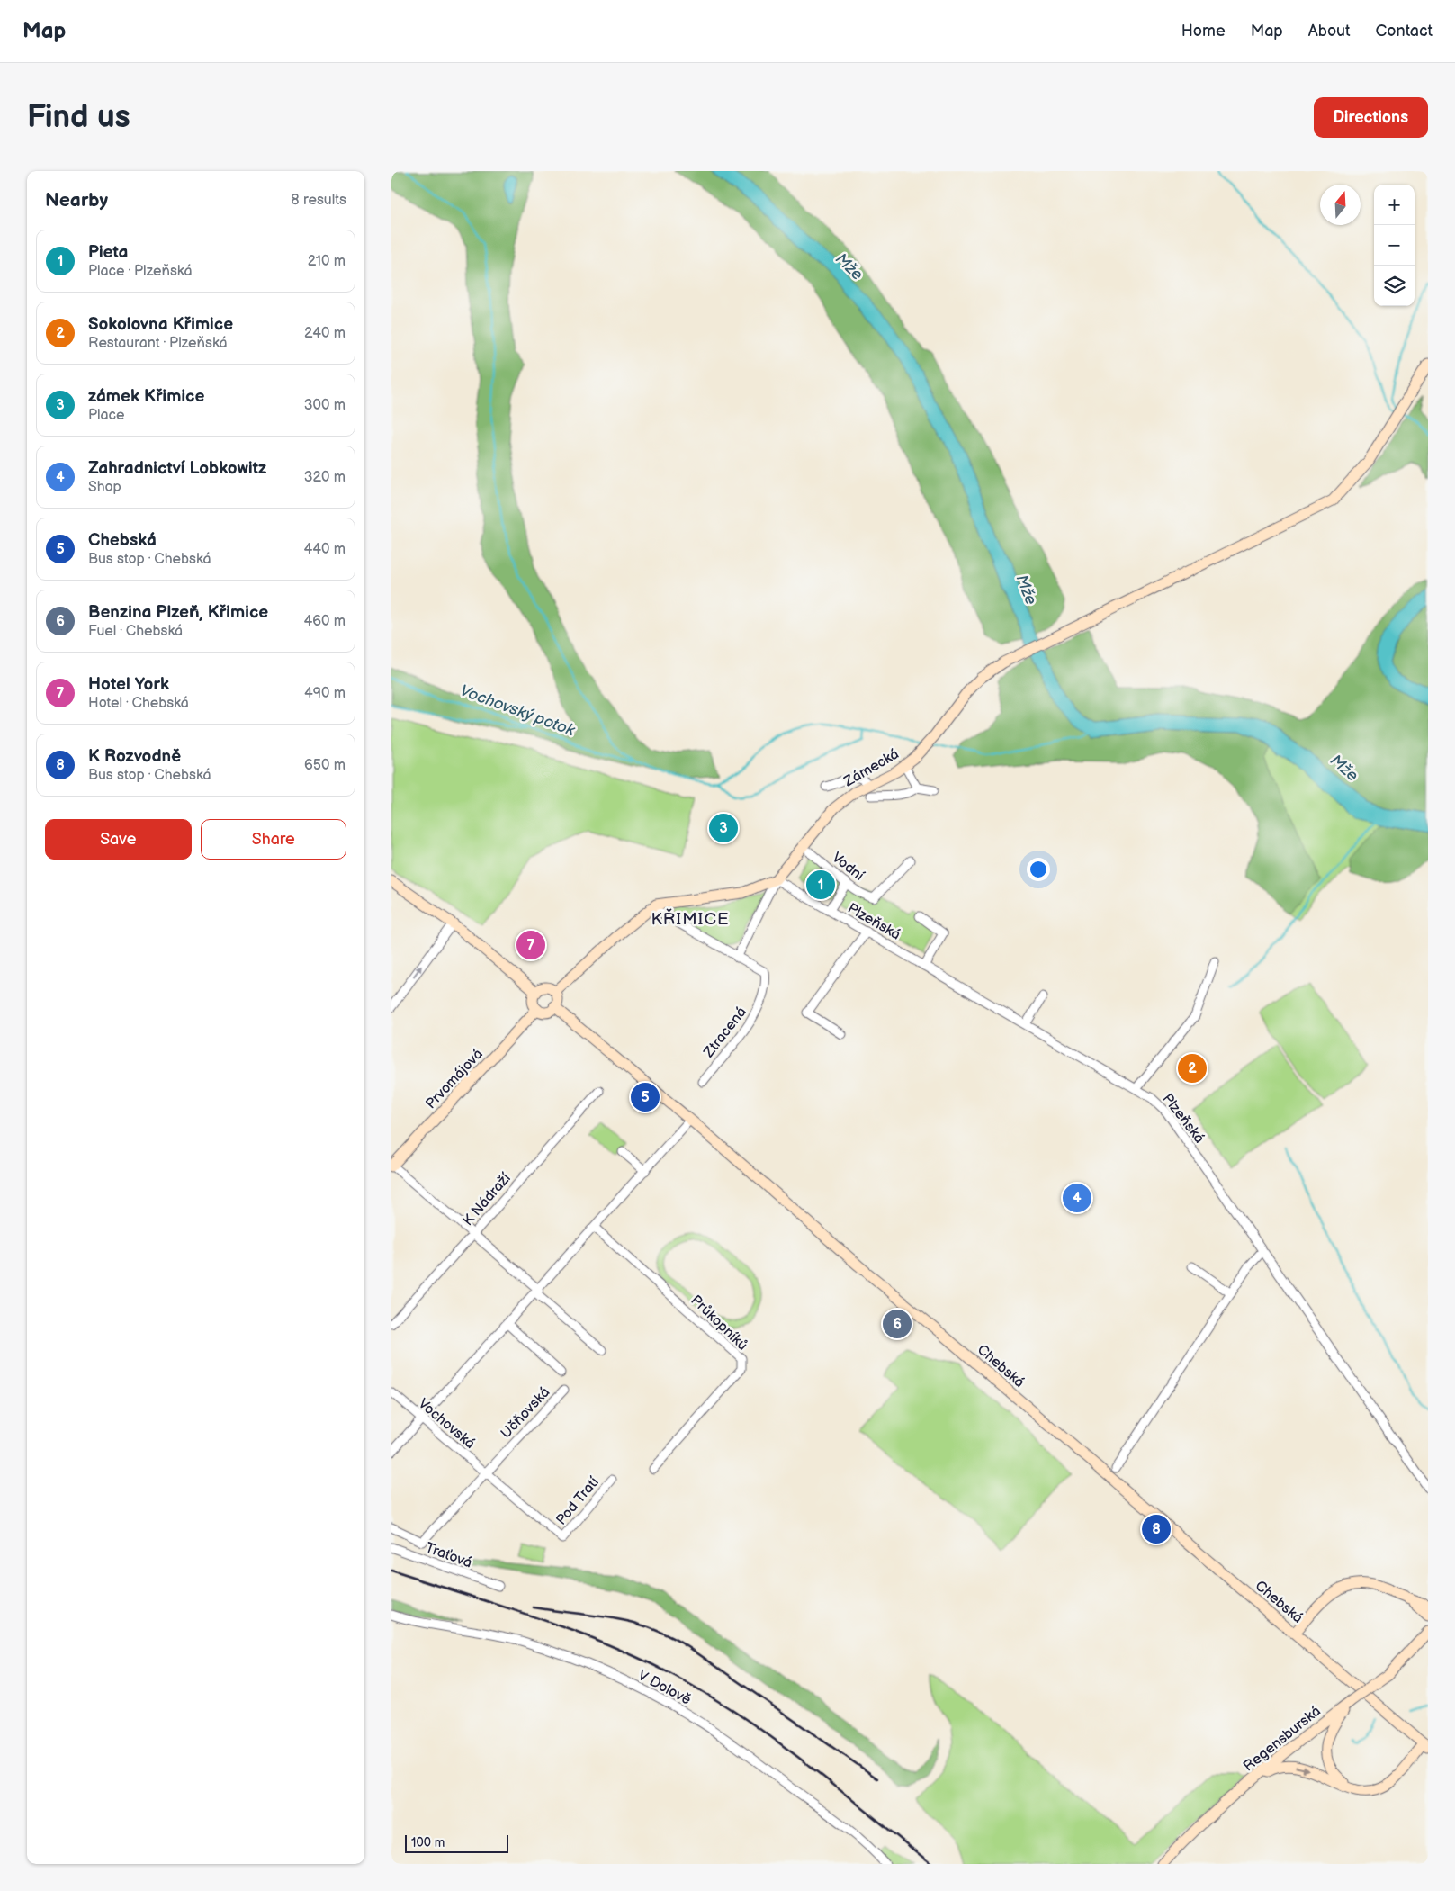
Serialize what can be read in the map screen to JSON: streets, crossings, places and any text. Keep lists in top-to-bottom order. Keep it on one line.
{"streets":{"main road":["Zámecká","Prvomájová","Chebská","Regensburská"],"street":["Vodní","Plzeňská","Ztracená","K Nádraží","Průkopníků","Učňovská","Vochovská","Pod Tratí","Traťová","V Dolově"]},"crossings":[["Zámecká","Plzeňská"],["Prvomájová","Chebská"],["Učňovská","Vochovská"],["Učňovská","Pod Tratí"],["Učňovská","Traťová"],["Vochovská","Pod Tratí"]],"districts":["KŘIMICE"],"water":["Mže","Vochovský potok"],"scale_bar":"100 m","north":"top","page":{"header":"Map","nav":["Home","Map","About","Contact"],"buttons":["Directions",["Save","Share"]],"title":"Find us","heading":["Nearby","8 results"],"map_buttons":["+","−"],"list":[{"mark":"1","name":"Pieta","note":"Place · Plzeňská","value":"210 m"},{"mark":"2","name":"Sokolovna Křimice","note":"Restaurant · Plzeňská","value":"240 m"},{"mark":"3","name":"zámek Křimice","note":"Place","value":"300 m"},{"mark":"4","name":"Zahradnictví Lobkowitz","note":"Shop","value":"320 m"},{"mark":"5","name":"Chebská","note":"Bus stop · Chebská","value":"440 m"},{"mark":"6","name":"Benzina Plzeň, Křimice","note":"Fuel · Chebská","value":"460 m"},{"mark":"7","name":"Hotel York","note":"Hotel · Chebská","value":"490 m"},{"mark":"8","name":"K Rozvodně","note":"Bus stop · Chebská","value":"650 m"}],"pins":["3","1","7","2","5","4","6","8"],"scale":"100 m"}}
